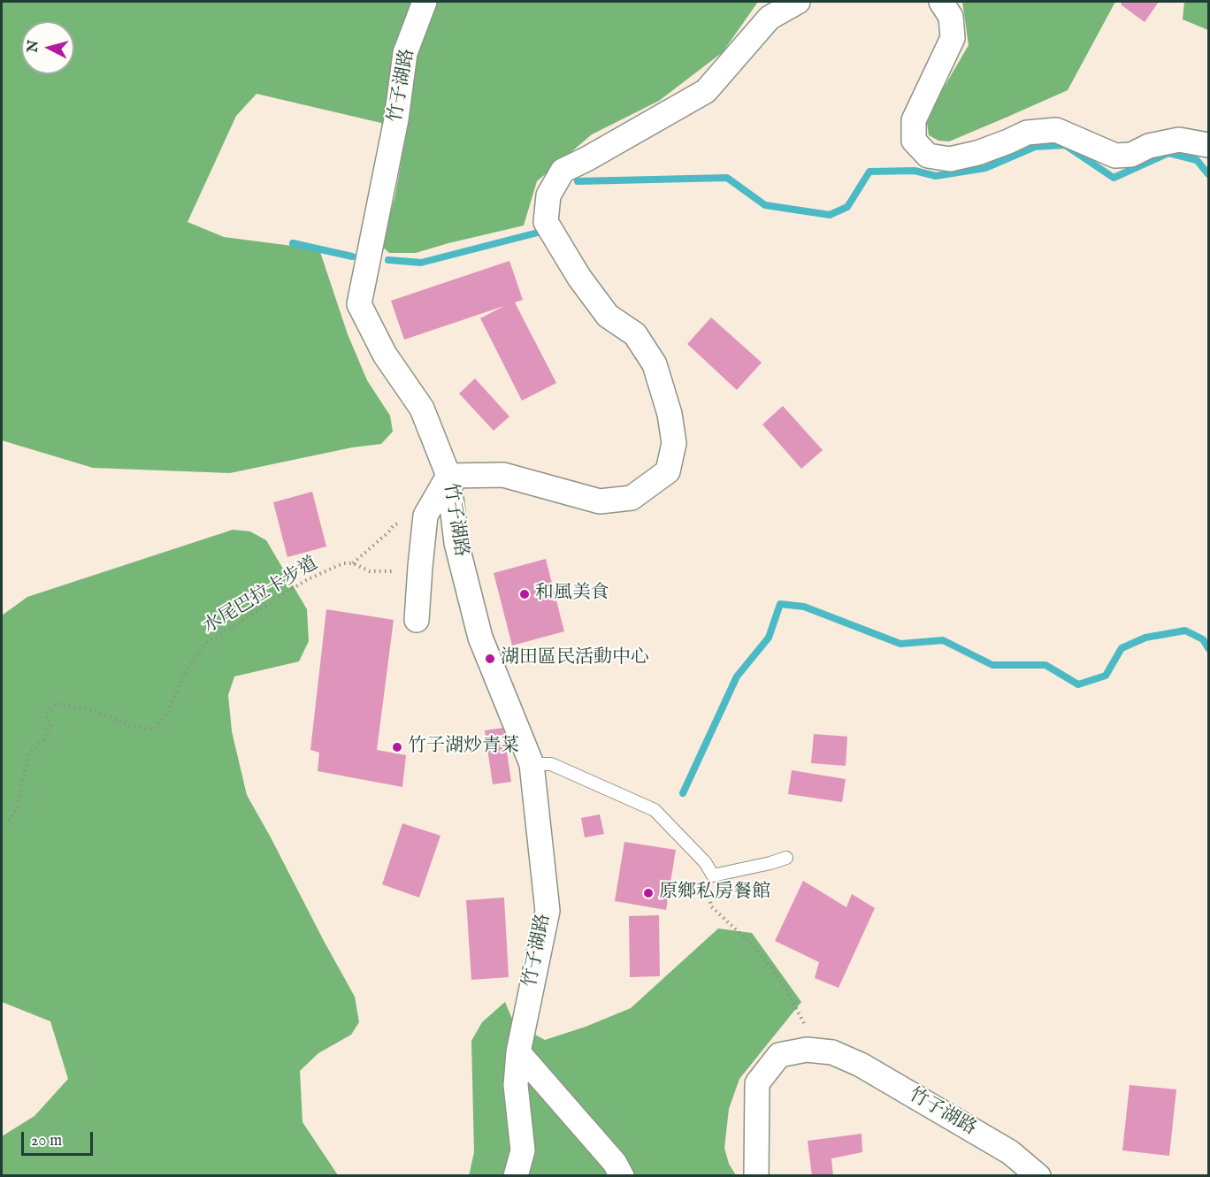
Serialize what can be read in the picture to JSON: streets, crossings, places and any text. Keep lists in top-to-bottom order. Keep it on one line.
{"streets":{"street":["竹子湖路"],"path":["水尾巴拉卡步道"]},"places":["和風美食","湖田區民活動中心","竹子湖炒青菜","原鄉私房餐館"],"scale_bar":"20 m","north":"left"}
